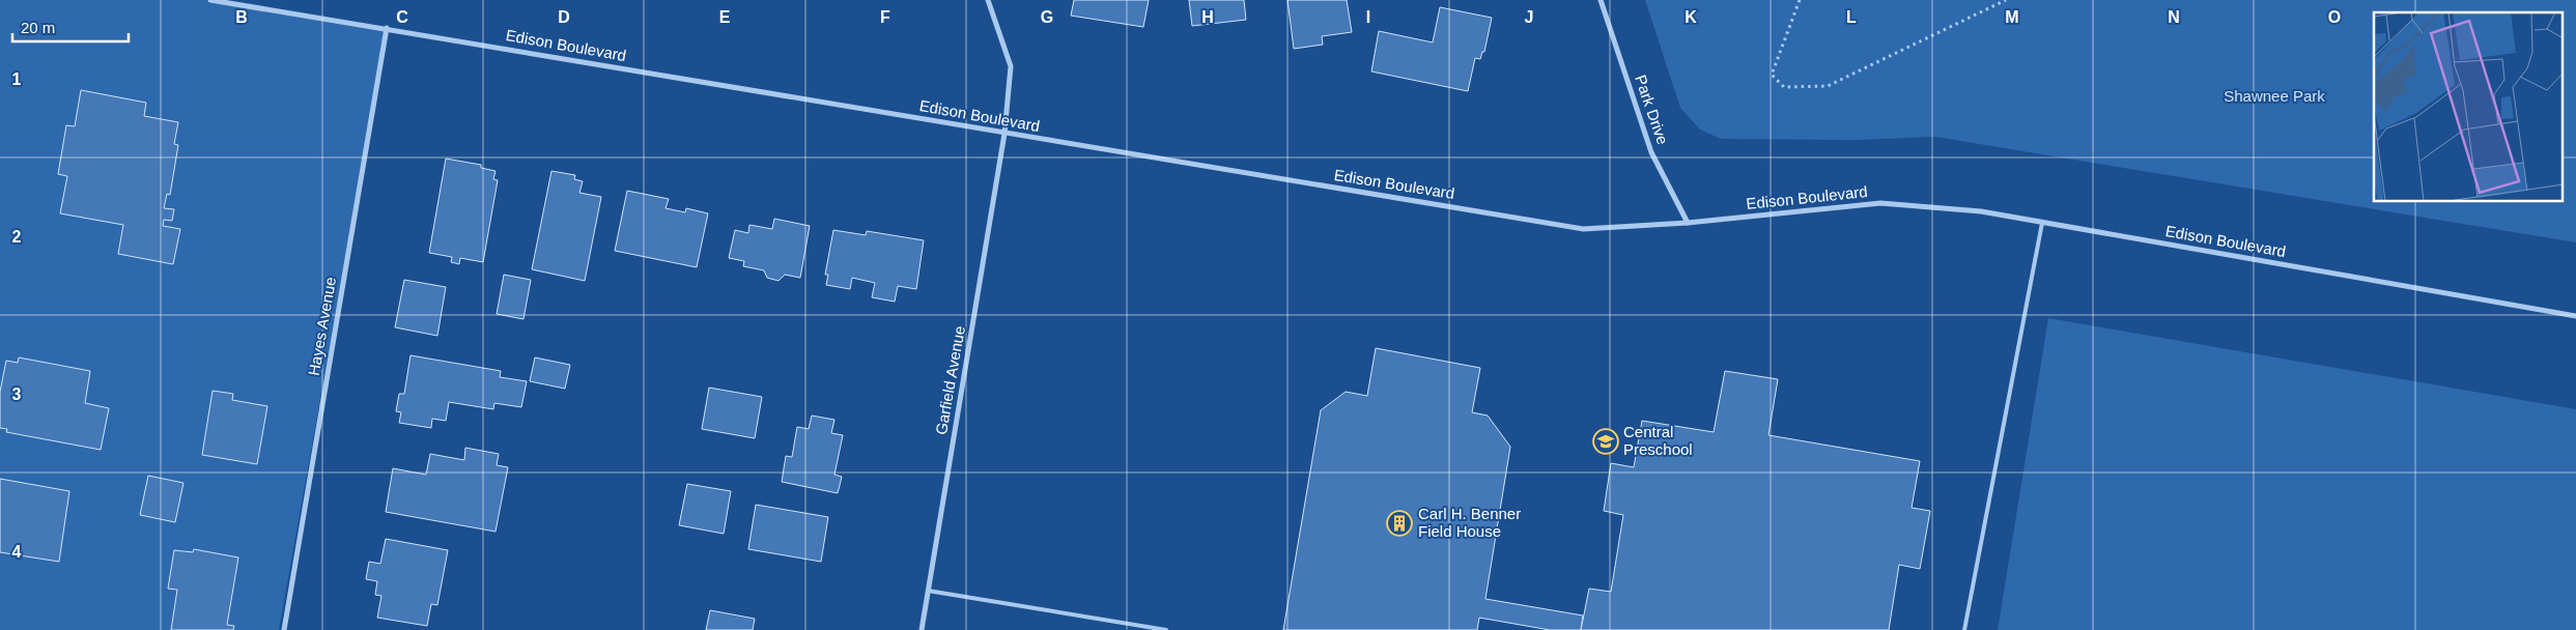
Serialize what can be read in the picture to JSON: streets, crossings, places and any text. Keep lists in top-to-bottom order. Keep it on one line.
{"streets":{"street":["Edison Boulevard","Park Drive","Hayes Avenue","Garfield Avenue"]},"crossings":[["Edison Boulevard","Park Drive"],["Edison Boulevard","Hayes Avenue"],["Edison Boulevard","Garfield Avenue"]],"parks":["Shawnee Park"],"places":{"school or university":["Central Preschool"],"building":["Carl H. Benner Field House"]},"scale_bar":"20 m","grid":{"columns":["B","C","D","E","F","G","H","I","J","K","L","M","N","O"],"rows":["1","2","3","4"]}}
